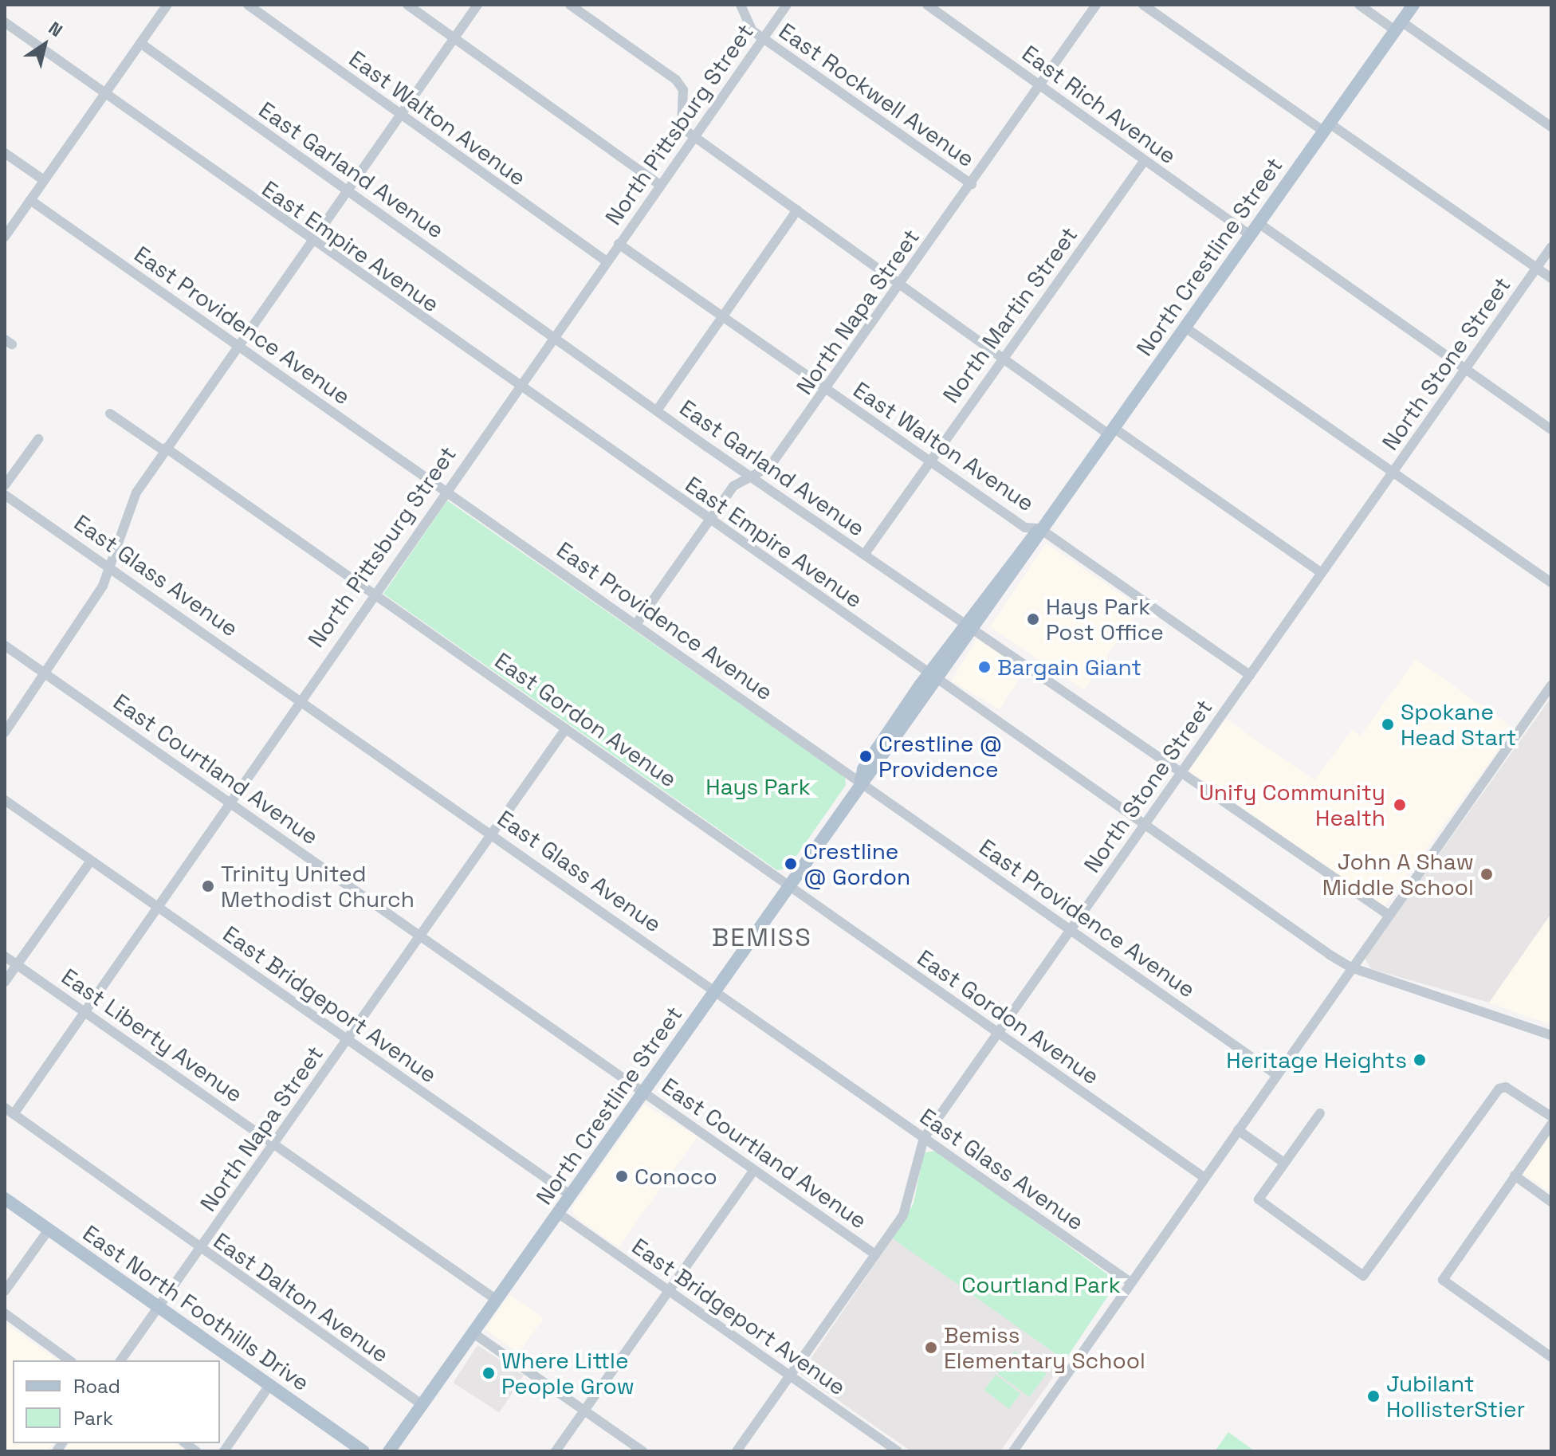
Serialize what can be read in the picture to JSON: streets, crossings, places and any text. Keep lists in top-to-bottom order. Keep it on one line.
{"streets":{"main road":["North Crestline Street","East North Foothills Drive"],"street":["East Rockwell Avenue","East Rich Avenue","East Walton Avenue","North Pittsburg Street","East Garland Avenue","East Empire Avenue","North Napa Street","North Martin Street","East Providence Avenue","North Stone Street","East Glass Avenue","East Gordon Avenue","East Courtland Avenue","East Bridgeport Avenue","East Liberty Avenue","East Dalton Avenue"]},"crossings":[["East Rockwell Avenue","North Pittsburg Street"],["East Rockwell Avenue","North Napa Street"],["East Rich Avenue","North Crestline Street"],["East Rich Avenue","North Napa Street"],["East Rich Avenue","North Martin Street"],["East Walton Avenue","North Pittsburg Street"],["East Walton Avenue","North Crestline Street"],["East Walton Avenue","North Napa Street"],["East Walton Avenue","North Martin Street"],["East Walton Avenue","North Stone Street"],["North Pittsburg Street","East Garland Avenue"],["North Pittsburg Street","East Empire Avenue"],["North Pittsburg Street","East Providence Avenue"],["North Pittsburg Street","East Glass Avenue"],["North Pittsburg Street","East Gordon Avenue"],["North Pittsburg Street","East Courtland Avenue"],["North Pittsburg Street","East Bridgeport Avenue"],["North Pittsburg Street","East Liberty Avenue"],["North Pittsburg Street","East Dalton Avenue"],["East Garland Avenue","North Crestline Street"],["East Garland Avenue","North Napa Street"],["East Garland Avenue","North Martin Street"],["East Garland Avenue","North Stone Street"],["East Empire Avenue","North Crestline Street"],["East Empire Avenue","North Napa Street"],["East Empire Avenue","North Stone Street"],["North Crestline Street","East Providence Avenue"],["North Crestline Street","East Glass Avenue"],["North Crestline Street","East Gordon Avenue"],["North Crestline Street","East Courtland Avenue"],["North Crestline Street","East Bridgeport Avenue"],["North Crestline Street","East Liberty Avenue"],["North Crestline Street","East Dalton Avenue"],["North Napa Street","East Providence Avenue"],["North Napa Street","East Glass Avenue"],["North Napa Street","East Gordon Avenue"],["North Napa Street","East Courtland Avenue"],["North Napa Street","East Bridgeport Avenue"],["North Napa Street","East Liberty Avenue"],["North Napa Street","East Dalton Avenue"],["North Napa Street","East North Foothills Drive"],["East Providence Avenue","North Stone Street"],["North Stone Street","East Glass Avenue"],["North Stone Street","East Gordon Avenue"],["North Stone Street","East Courtland Avenue"],["North Stone Street","East Bridgeport Avenue"]],"districts":["BEMISS"],"parks":["Hays Park","Courtland Park"],"places":["Hays Park Post Office","Bargain Giant","Spokane Head Start","Crestline @ Providence","Unify Community Health","Crestline @ Gordon","John A Shaw Middle School","Trinity United Methodist Church","Heritage Heights","Conoco","Bemiss Elementary School","Where Little People Grow","Jubilant HollisterStier"],"legend":["Road","Park"],"north":"top right"}
